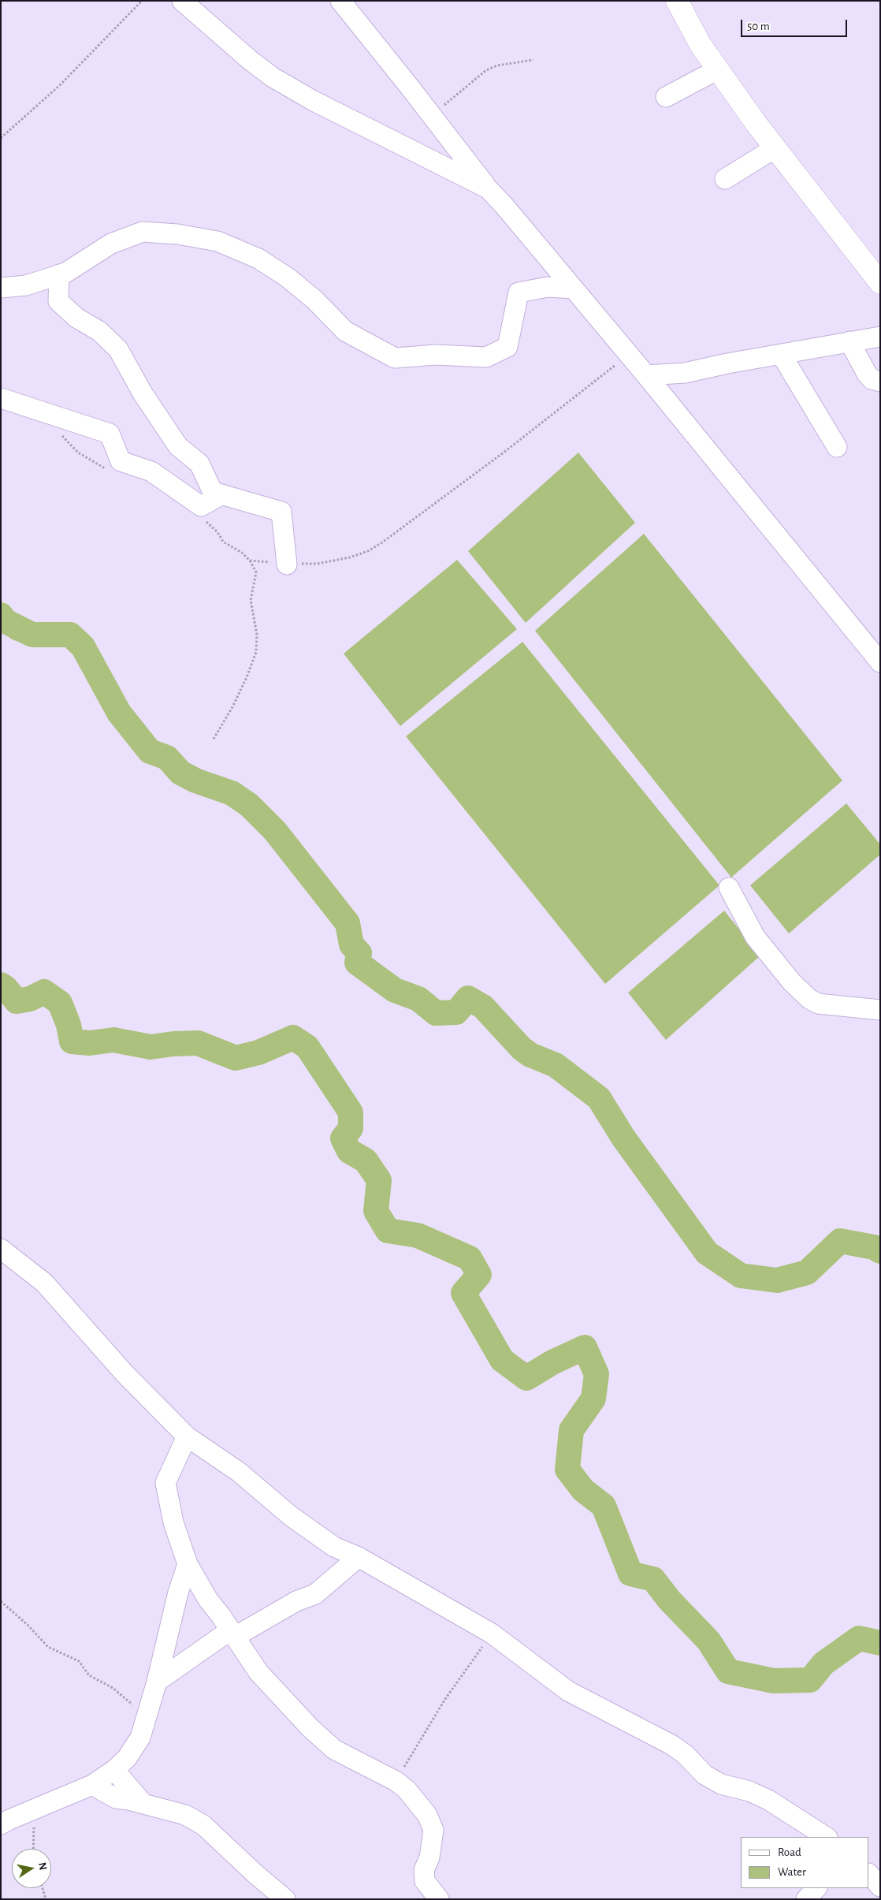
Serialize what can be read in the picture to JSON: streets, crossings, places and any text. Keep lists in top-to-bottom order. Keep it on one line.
{"legend":["Road","Water"],"scale_bar":"50 m","north":"right"}
